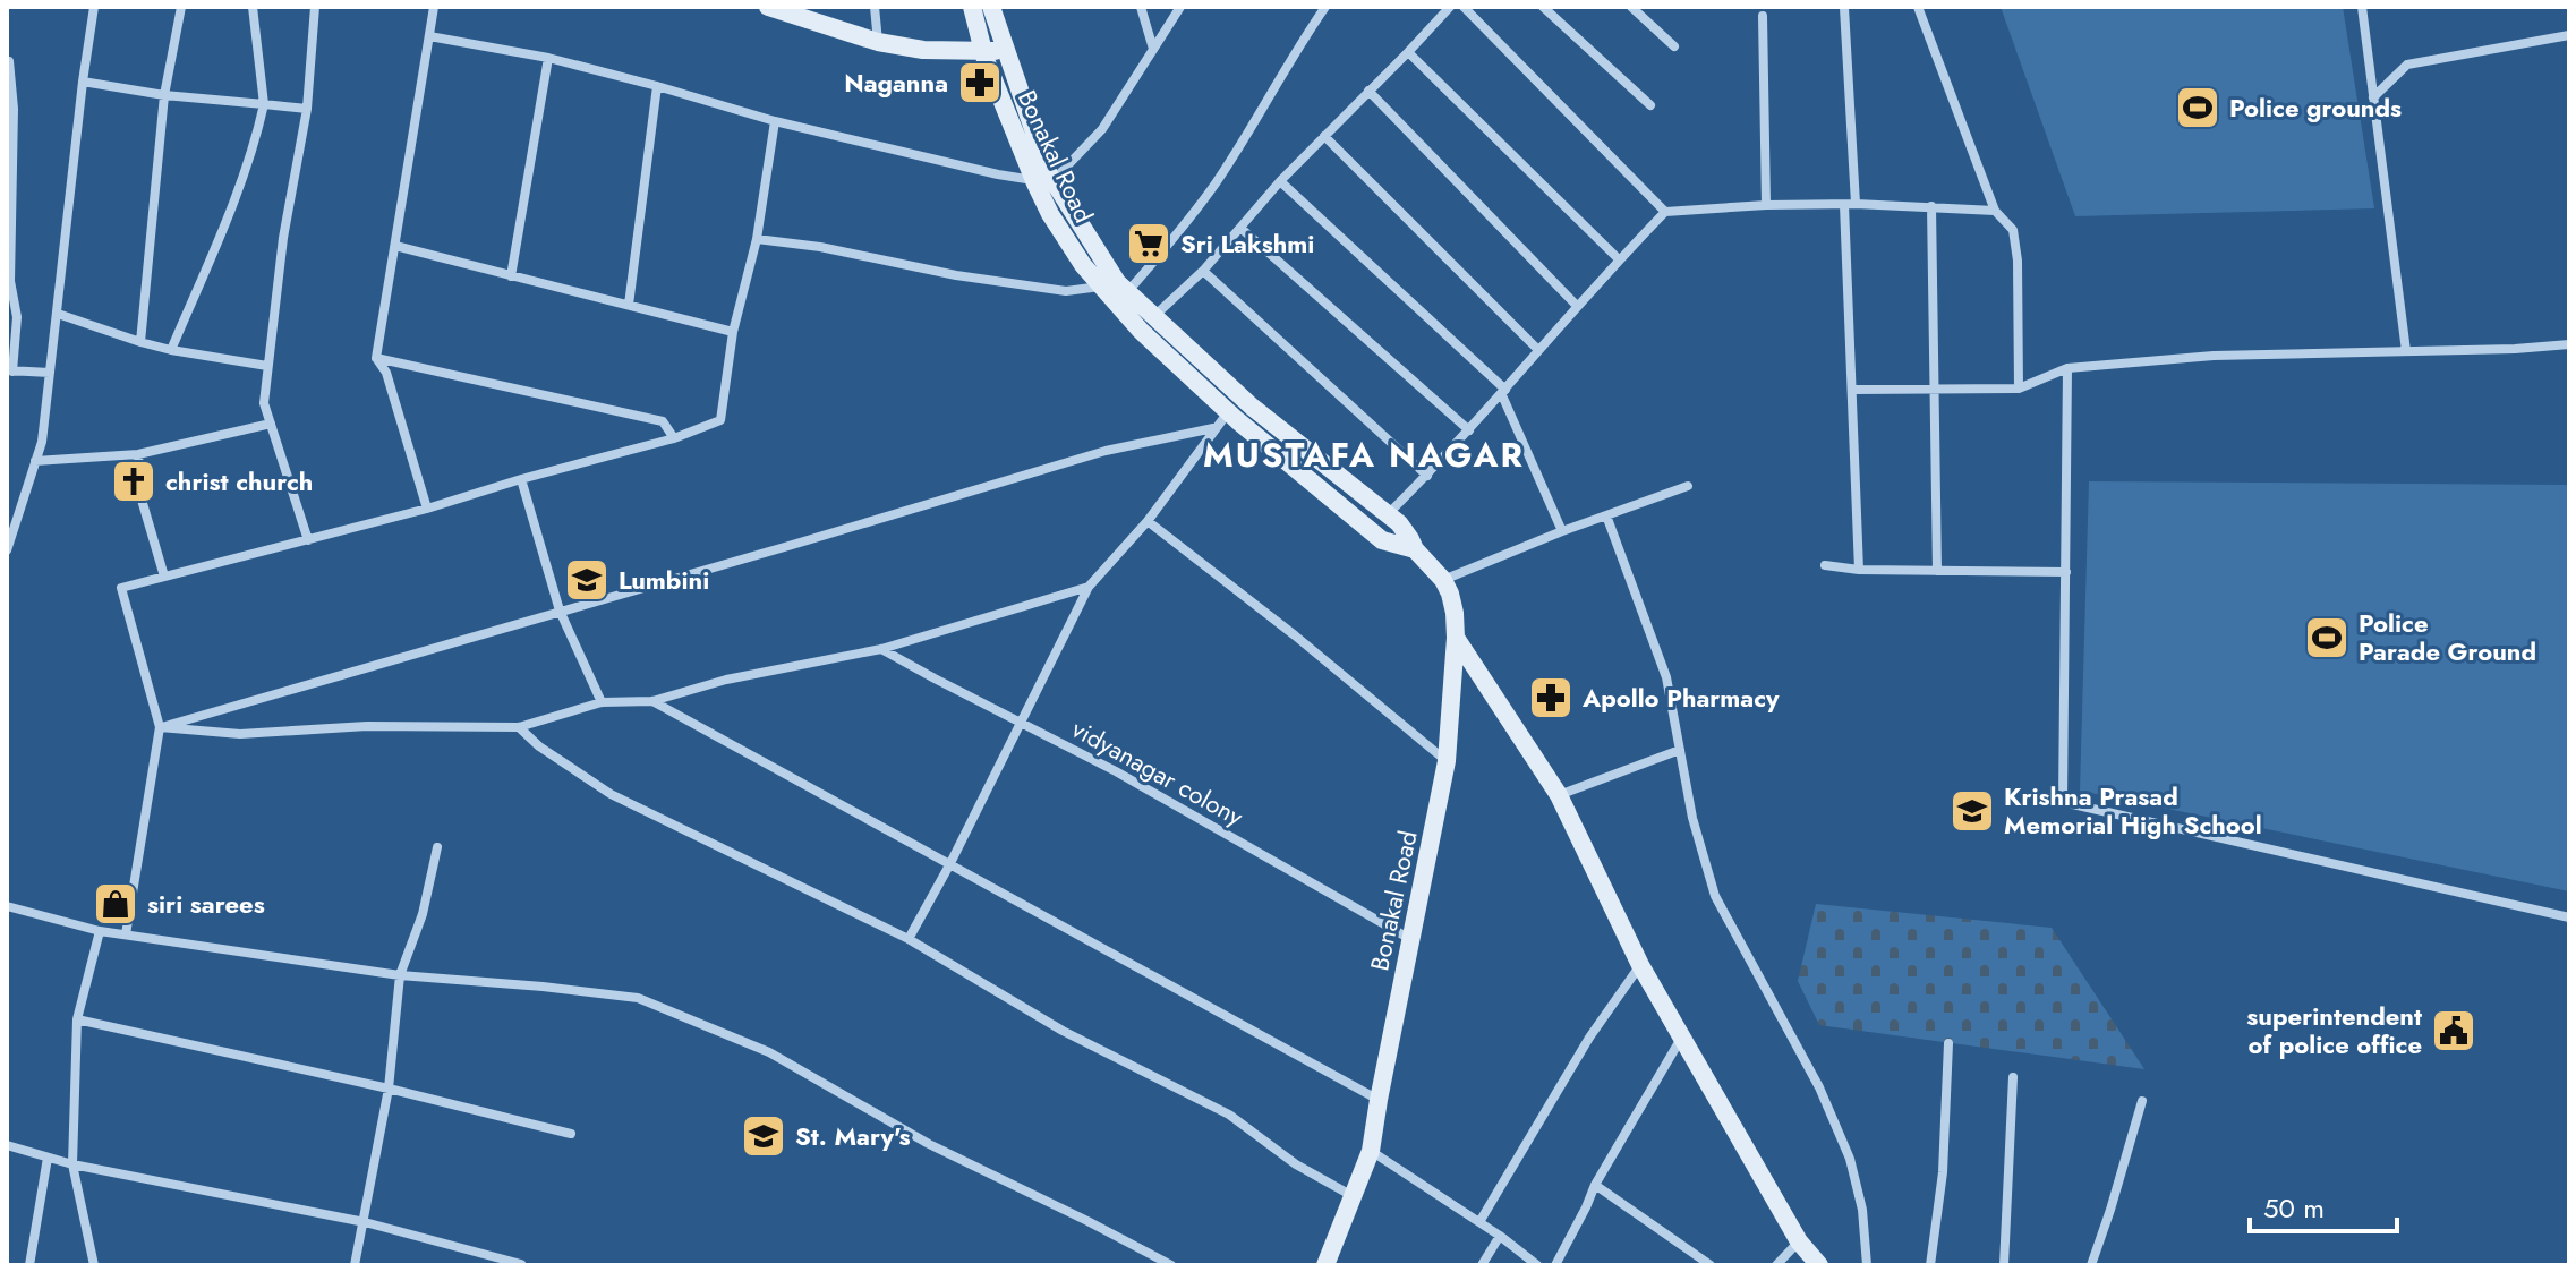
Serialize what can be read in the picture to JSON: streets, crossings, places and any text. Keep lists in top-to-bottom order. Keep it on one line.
{"streets":{"main road":["Bonakal Road"],"street":["vidyanagar colony"]},"crossings":[["Bonakal Road","vidyanagar colony"]],"districts":["MUSTAFA NAGAR"],"places":{"pharmacy":["Naganna","Apollo Pharmacy"],"sports":["Police grounds","Police Parade Ground"],"supermarket":["Sri Lakshmi"],"church":["christ church"],"school or university":["Lumbini","Krishna Prasad Memorial High School","St. Mary's"],"shop":["siri sarees"],"public building":["superintendent of police office"]},"scale_bar":"50 m"}
